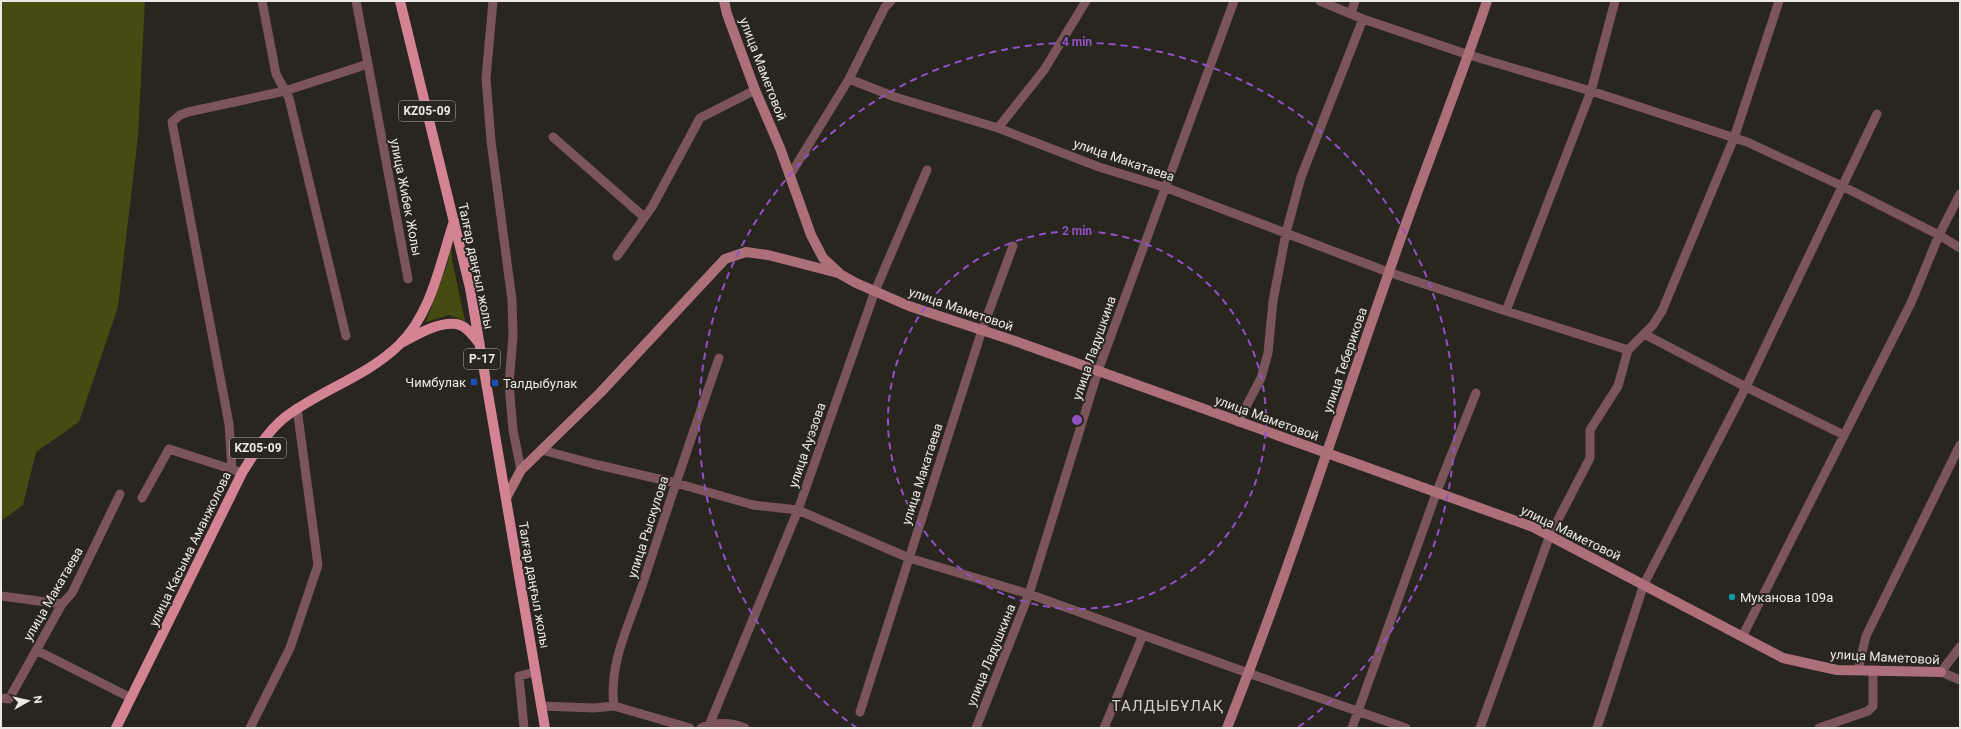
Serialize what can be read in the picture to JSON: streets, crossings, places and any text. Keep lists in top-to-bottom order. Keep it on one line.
{"streets":{"main road":["KZ05-09","Талғар даңғыл жолы","P-17","улица Касыма Аманжолова"],"street":["улица Маметовой","улица Макатаева","улица Жибек Жолы","улица Ладушкина","улица Теберикова","улица Ауэзова","улица Рыскулова"]},"crossings":[["улица Маметовой","улица Макатаева"],["улица Маметовой","улица Ладушкина"],["улица Маметовой","улица Теберикова"],["улица Маметовой","улица Ауэзова"],["улица Макатаева","улица Ладушкина"],["улица Макатаева","улица Теберикова"],["Талғар даңғыл жолы","улица Касыма Аманжолова"]],"districts":["ТАЛДЫБҰЛАҚ"],"places":{"transit":["Чимбулак","Талдыбулак"],"other":["Муканова 109а"]},"north":"right","rings":["4 min","2 min"]}
